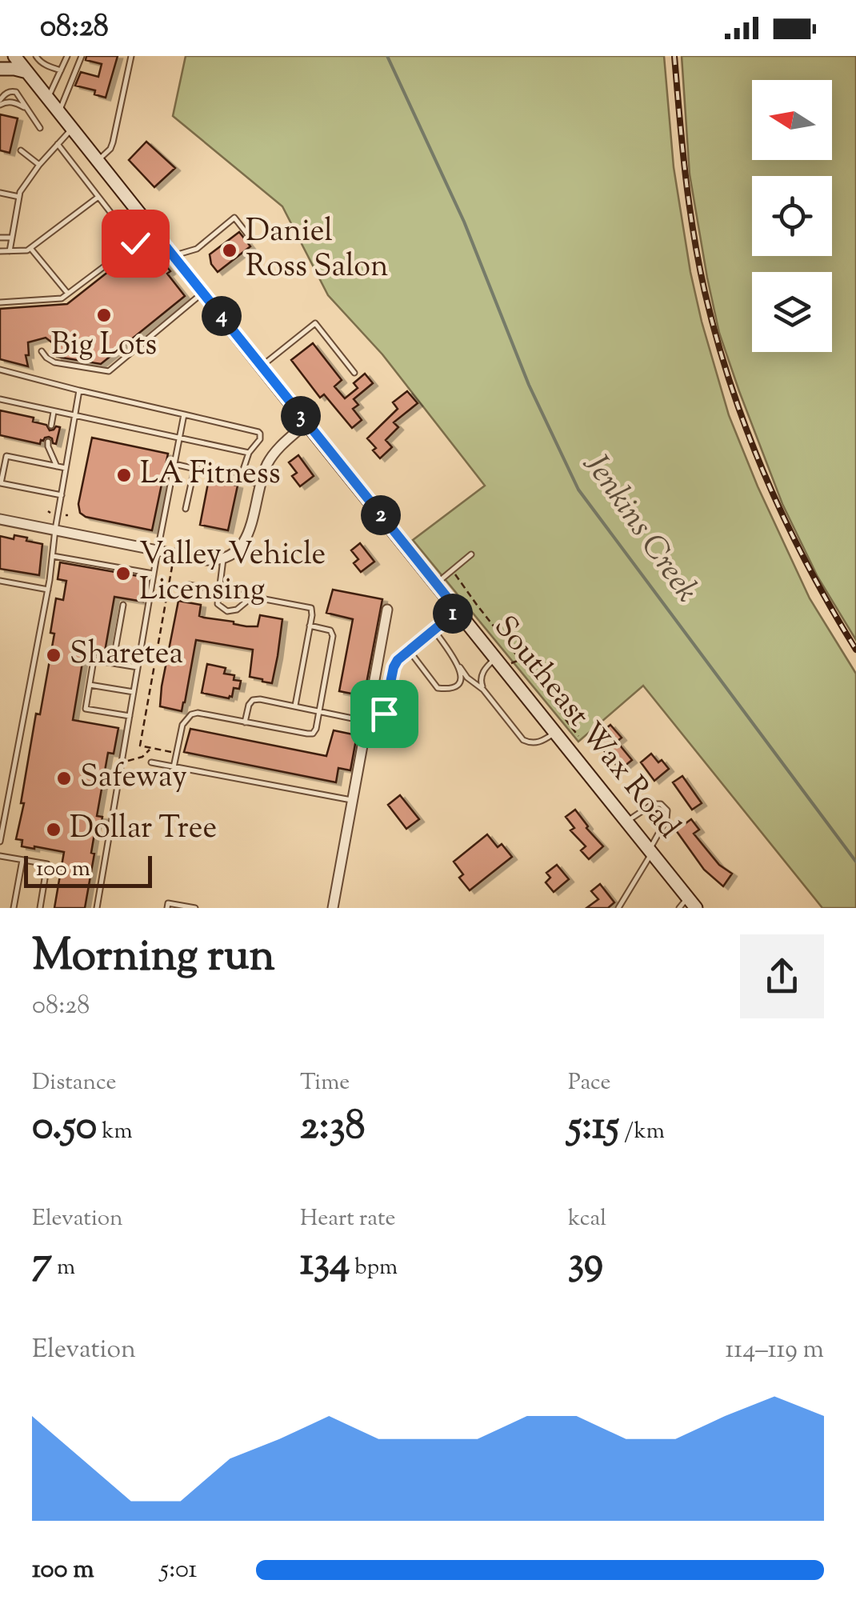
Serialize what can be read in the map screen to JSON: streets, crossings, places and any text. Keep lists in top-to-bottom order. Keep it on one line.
{"streets":{"street":["Southeast Wax Road"]},"water":["Jenkins Creek"],"places":["Daniel Ross Salon","Big Lots","LA Fitness","Valley Vehicle Licensing","Sharetea","Safeway","Dollar Tree"],"scale_bar":"100 m","north":"left","page":{"status":"08:28","pins":["4","3","2","1"],"scale":"100 m","heading":["Morning run","08:28"],"stats":[["Distance","0.50 km"],["Time","2:38"],["Pace","5:15 /km"],["Elevation","7 m"],["Heart rate","134 bpm"],["kcal","39"]],"chart":["Elevation","114–119 m"],"list":[{"name":"100 m","note":"5:01"}]}}
